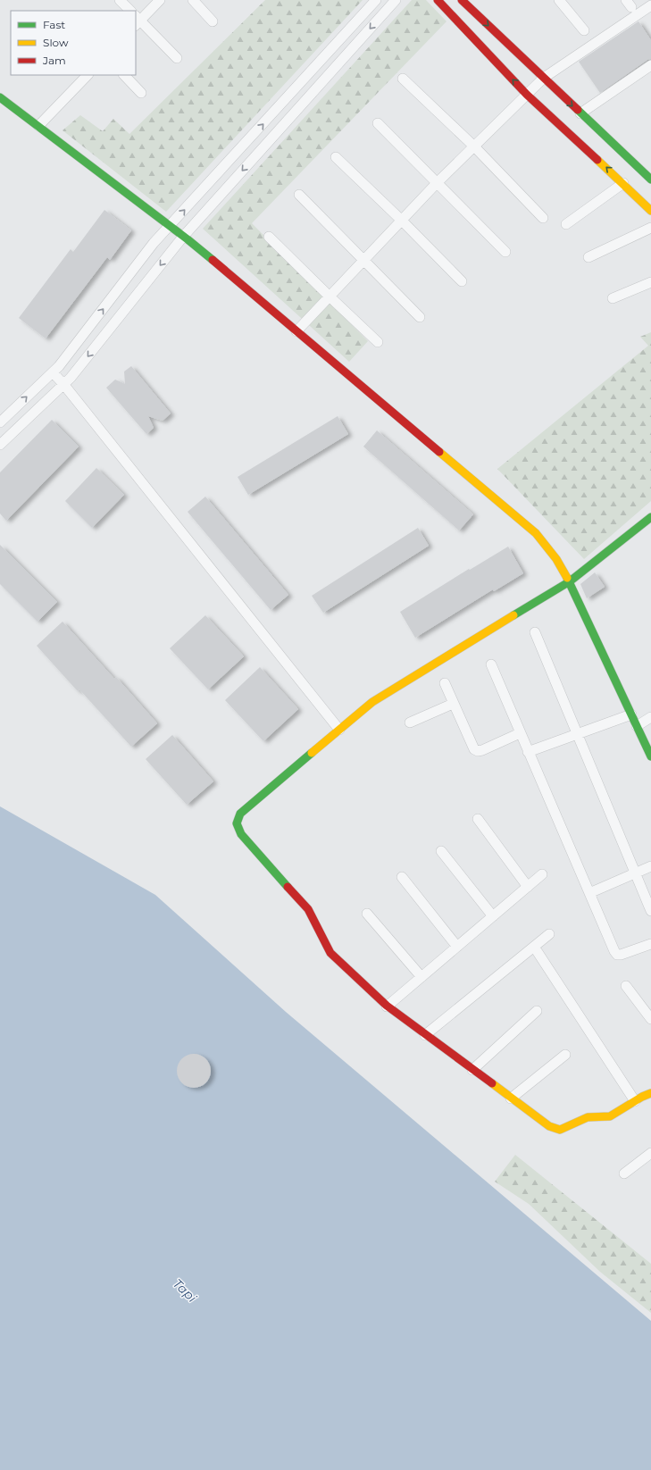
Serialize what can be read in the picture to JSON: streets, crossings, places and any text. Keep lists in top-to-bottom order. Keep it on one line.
{"water":["Tapi"],"legend":["Fast","Slow","Jam"]}
